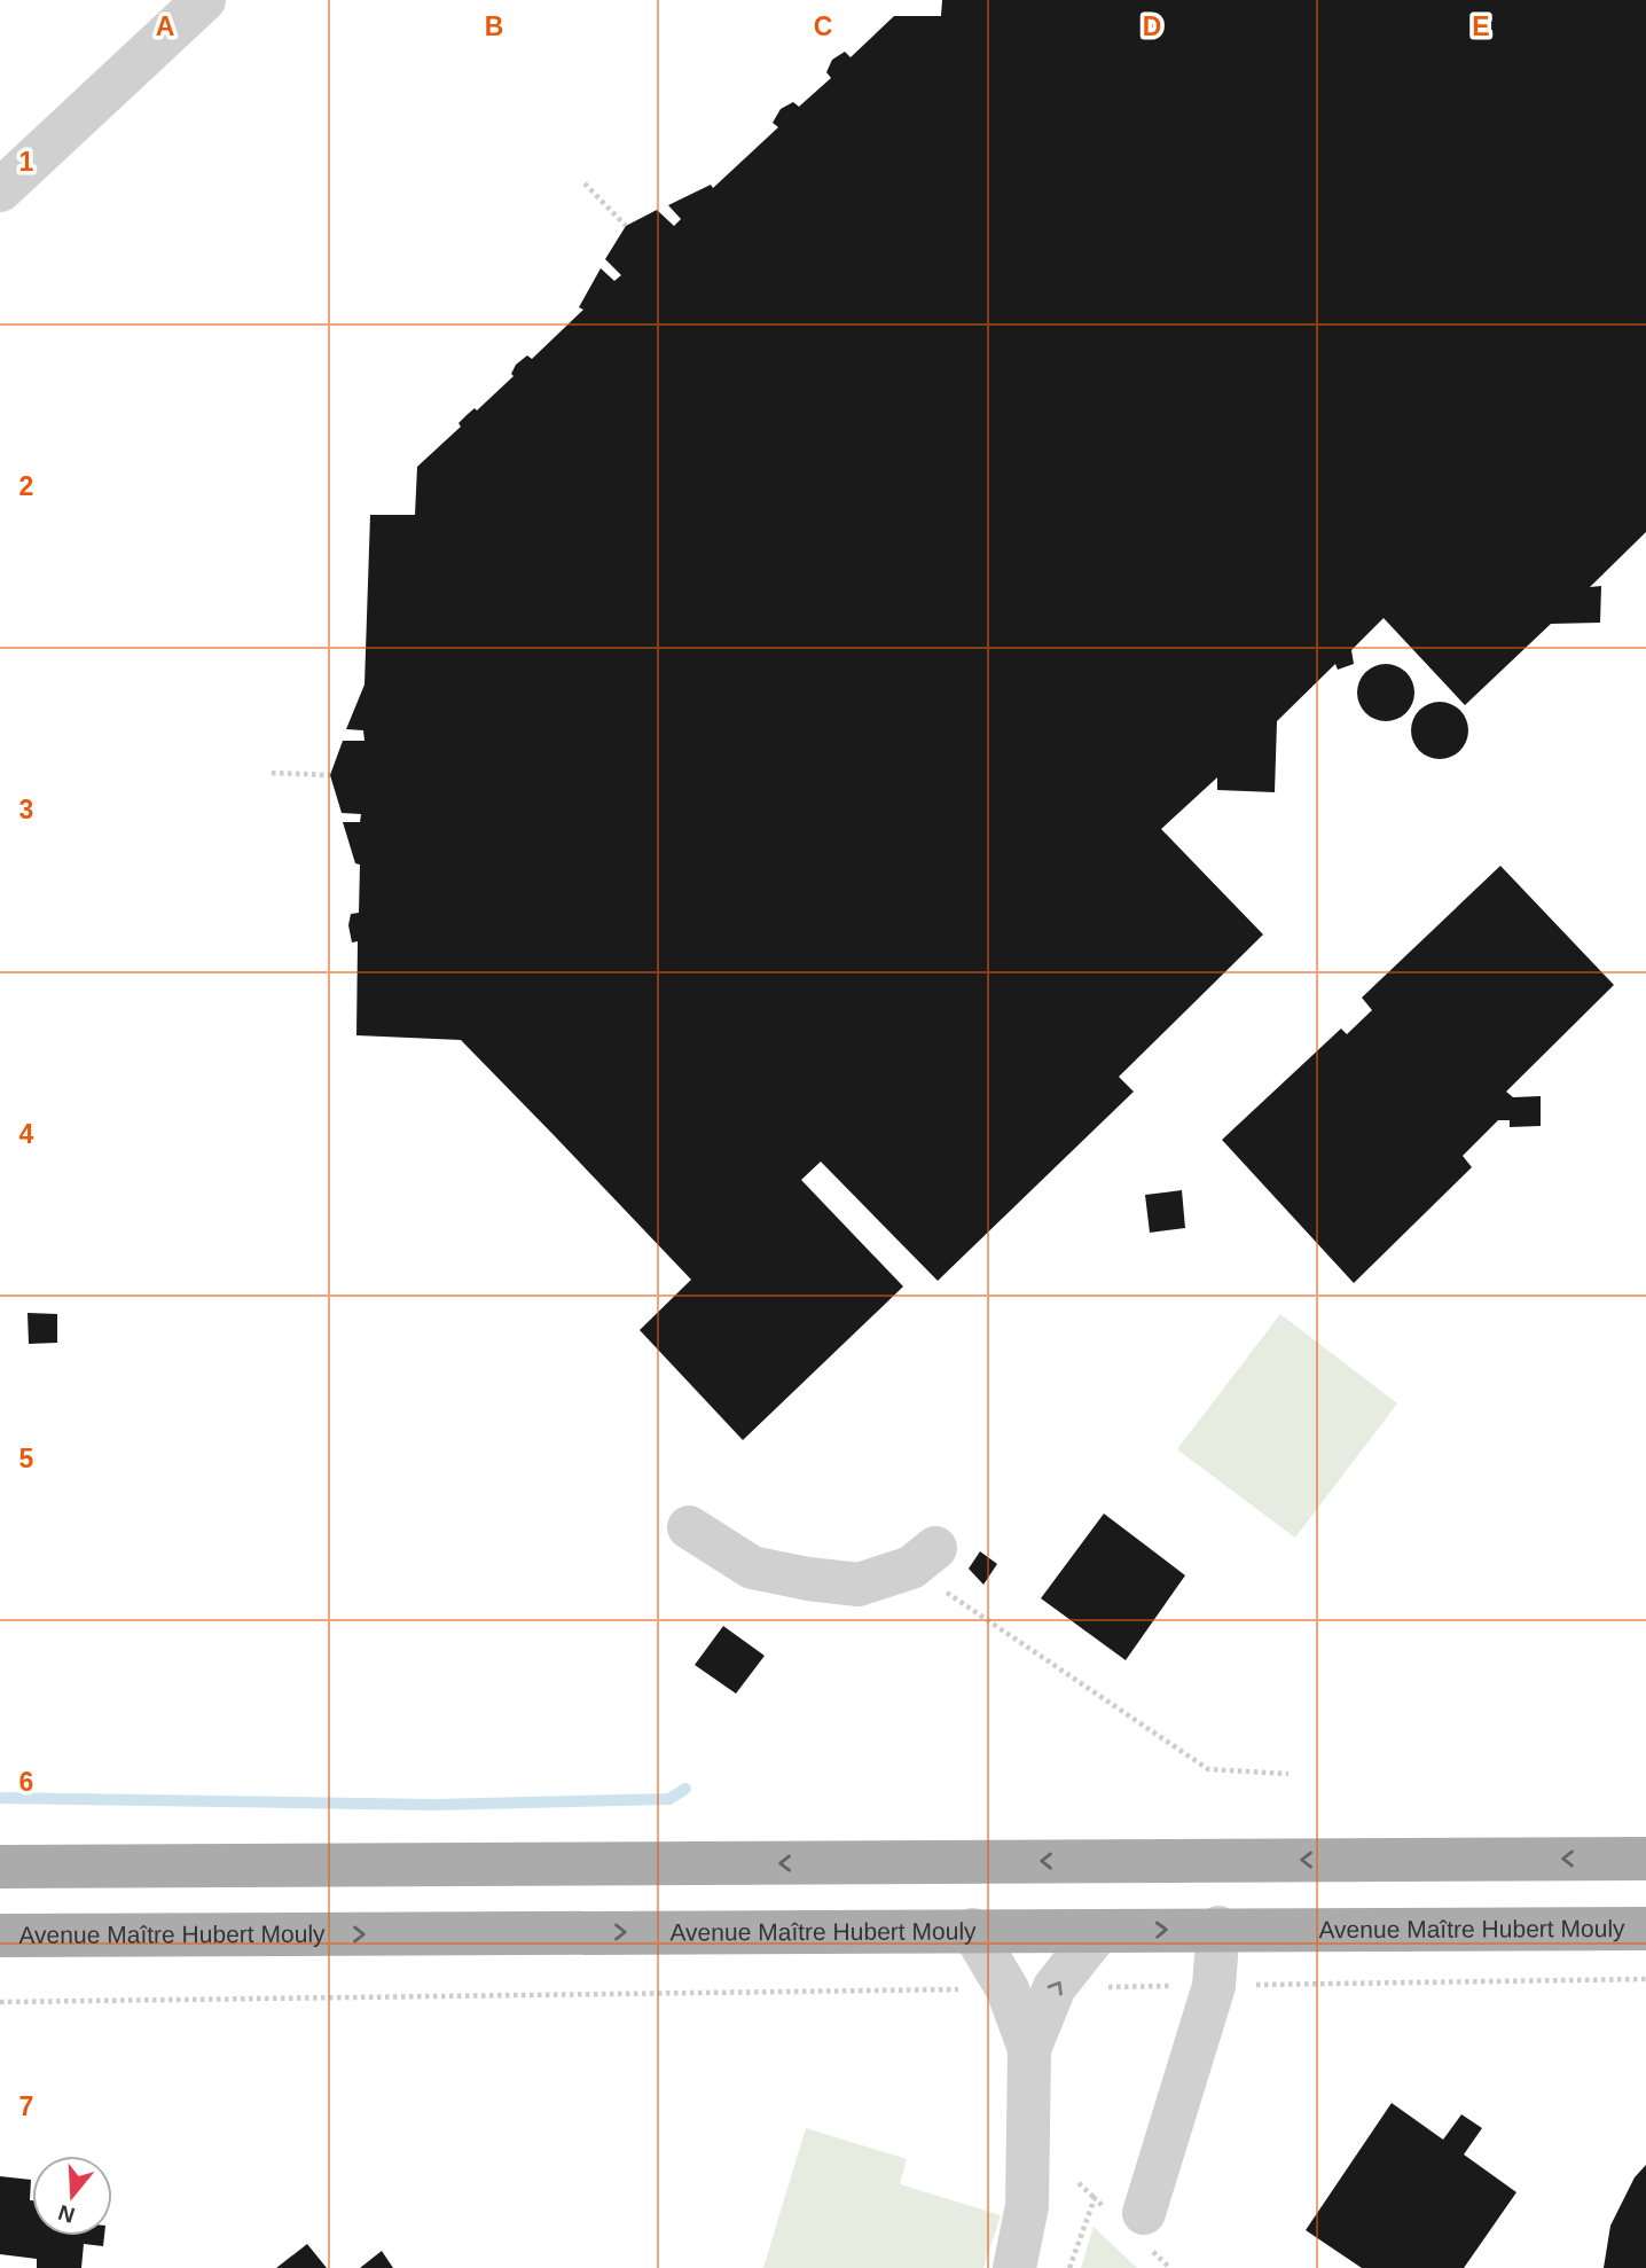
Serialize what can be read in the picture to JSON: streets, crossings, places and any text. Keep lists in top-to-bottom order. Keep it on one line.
{"streets":{"main road":["Avenue Maître Hubert Mouly"]},"north":"bottom","grid":{"columns":["A","B","C","D","E"],"rows":["1","2","3","4","5","6","7"]}}
